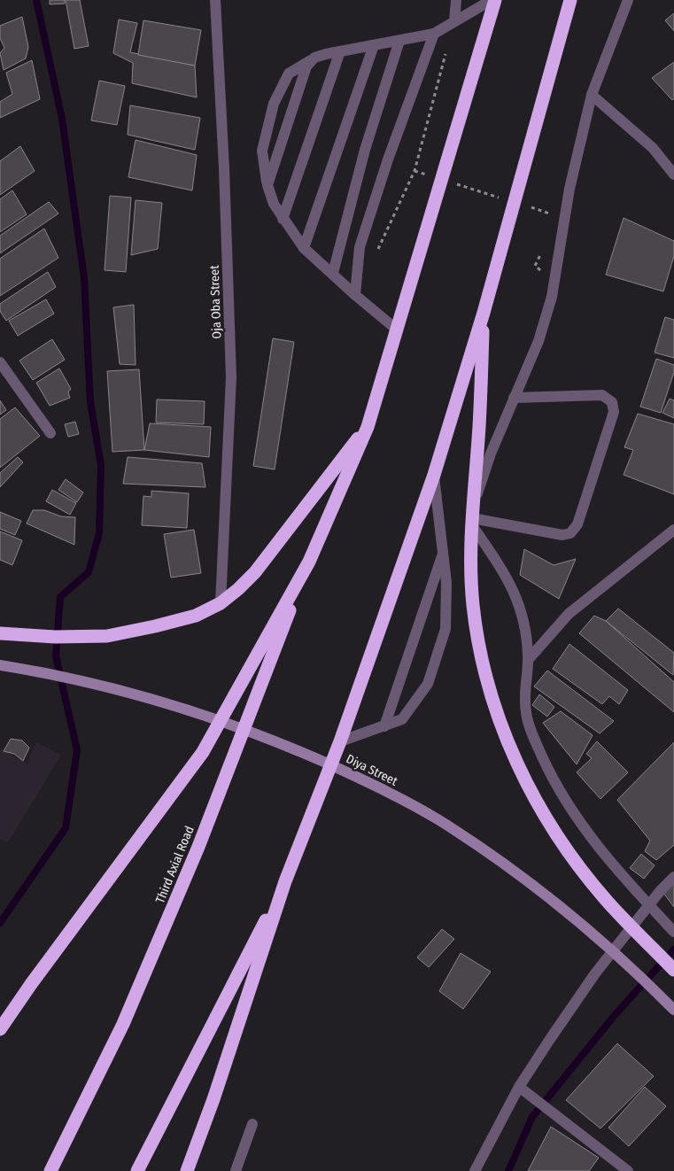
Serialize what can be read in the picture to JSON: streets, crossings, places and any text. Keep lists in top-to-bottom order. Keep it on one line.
{"streets":{"highway":["Third Axial Road"],"main road":["Diya Street"],"street":["Oja Oba Street"]}}
